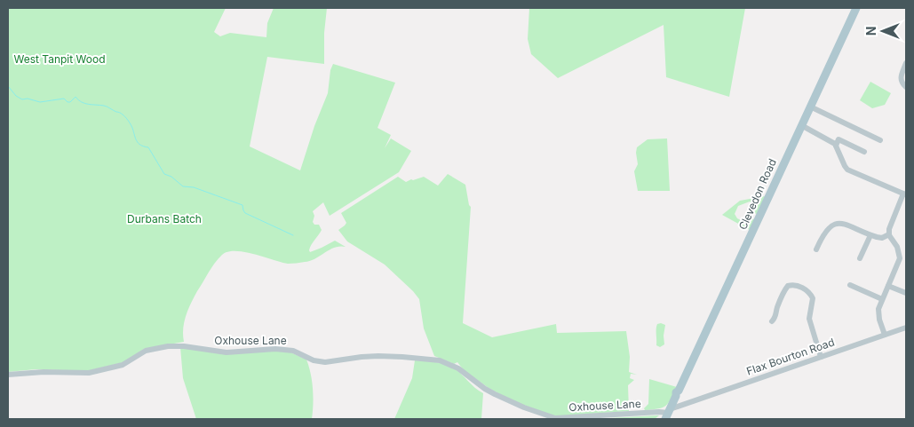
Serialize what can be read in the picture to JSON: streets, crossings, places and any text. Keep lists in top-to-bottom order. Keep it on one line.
{"streets":{"main road":["Clevedon Road"],"street":["Oxhouse Lane","Flax Bourton Road"]},"crossings":[["Clevedon Road","Oxhouse Lane"],["Clevedon Road","Flax Bourton Road"],["Oxhouse Lane","Flax Bourton Road"]],"parks":["West Tanpit Wood","Durbans Batch"],"north":"left"}
